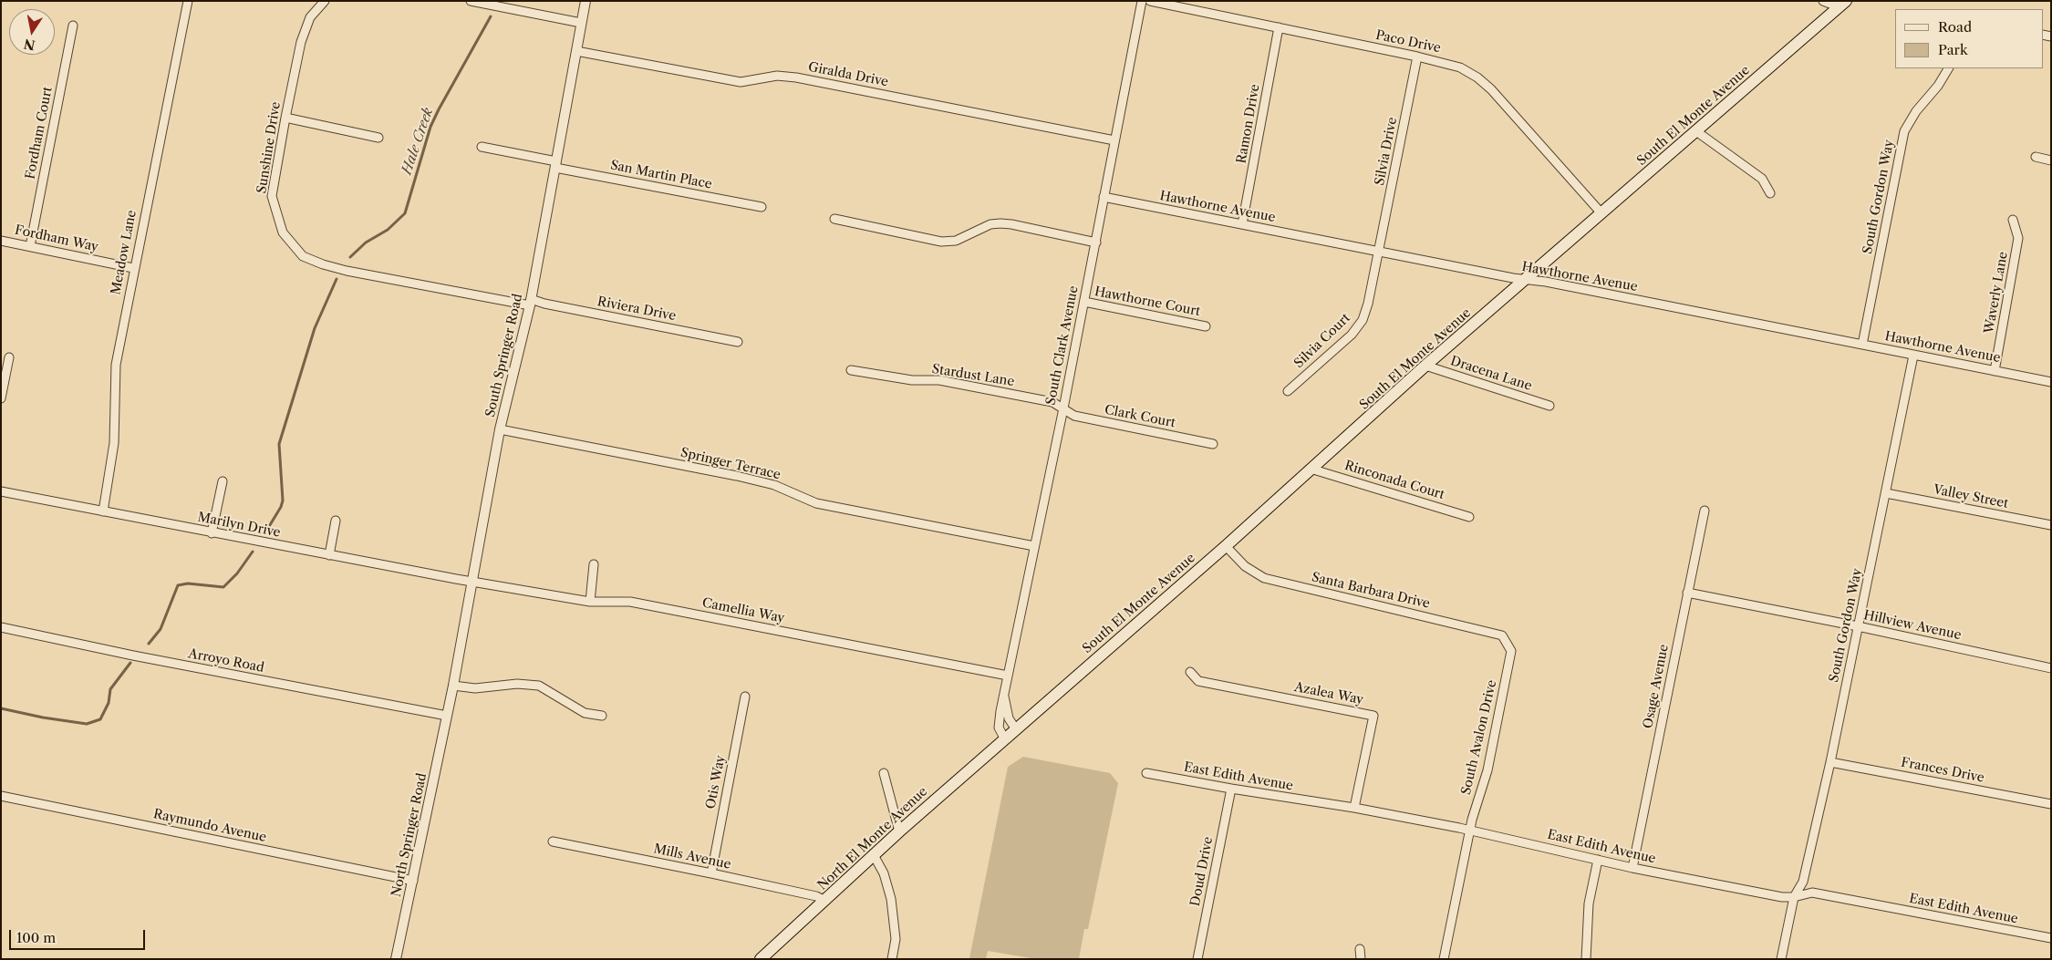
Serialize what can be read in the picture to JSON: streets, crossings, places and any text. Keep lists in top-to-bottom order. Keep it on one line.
{"streets":{"main road":["South El Monte Avenue","North El Monte Avenue"],"street":["Paco Drive","Giralda Drive","Ramon Drive","Fordham Court","Sunshine Drive","Silvia Drive","San Martin Place","South Gordon Way","Hawthorne Avenue","Fordham Way","Meadow Lane","Waverly Lane","Hawthorne Court","Riviera Drive","Silvia Court","South Clark Avenue","South Springer Road","Dracena Lane","Stardust Lane","Clark Court","Springer Terrace","Rinconada Court","Valley Street","Marilyn Drive","Santa Barbara Drive","Camellia Way","Hillview Avenue","Arroyo Road","Osage Avenue","Azalea Way","South Avalon Drive","Frances Drive","East Edith Avenue","Otis Way","Raymundo Avenue","North Springer Road","Mills Avenue","Doud Drive"]},"crossings":[["Paco Drive","South El Monte Avenue"],["Paco Drive","Ramon Drive"],["Paco Drive","Silvia Drive"],["Giralda Drive","South Clark Avenue"],["Giralda Drive","South Springer Road"],["South El Monte Avenue","Hawthorne Avenue"],["South El Monte Avenue","South Clark Avenue"],["South El Monte Avenue","Dracena Lane"],["South El Monte Avenue","Rinconada Court"],["South El Monte Avenue","Santa Barbara Drive"],["South El Monte Avenue","North El Monte Avenue"],["Ramon Drive","Hawthorne Avenue"],["Fordham Court","Fordham Way"],["Sunshine Drive","Riviera Drive"],["Sunshine Drive","South Springer Road"],["Silvia Drive","Hawthorne Avenue"],["Silvia Drive","Silvia Court"],["San Martin Place","South Springer Road"],["South Gordon Way","Hawthorne Avenue"],["South Gordon Way","Valley Street"],["South Gordon Way","Hillview Avenue"],["South Gordon Way","Frances Drive"],["South Gordon Way","East Edith Avenue"],["Hawthorne Avenue","Waverly Lane"],["Hawthorne Avenue","Silvia Court"],["Hawthorne Avenue","South Clark Avenue"],["Fordham Way","Meadow Lane"],["Meadow Lane","Marilyn Drive"],["Hawthorne Court","South Clark Avenue"],["Riviera Drive","South Springer Road"],["South Clark Avenue","Stardust Lane"],["South Clark Avenue","Clark Court"],["South Clark Avenue","Springer Terrace"],["South Clark Avenue","Camellia Way"],["South Clark Avenue","North El Monte Avenue"],["South Springer Road","Springer Terrace"],["South Springer Road","Marilyn Drive"],["South Springer Road","Camellia Way"],["South Springer Road","Arroyo Road"],["South Springer Road","North Springer Road"],["Stardust Lane","Clark Court"],["Marilyn Drive","Camellia Way"],["Santa Barbara Drive","South Avalon Drive"],["Hillview Avenue","Osage Avenue"],["Arroyo Road","North Springer Road"],["Osage Avenue","East Edith Avenue"],["Azalea Way","East Edith Avenue"],["South Avalon Drive","East Edith Avenue"],["East Edith Avenue","Doud Drive"],["Otis Way","Mills Avenue"],["Raymundo Avenue","North Springer Road"],["North El Monte Avenue","Mills Avenue"]],"water":["Hale Creek"],"legend":["Road","Park"],"scale_bar":"100 m","north":"bottom"}
